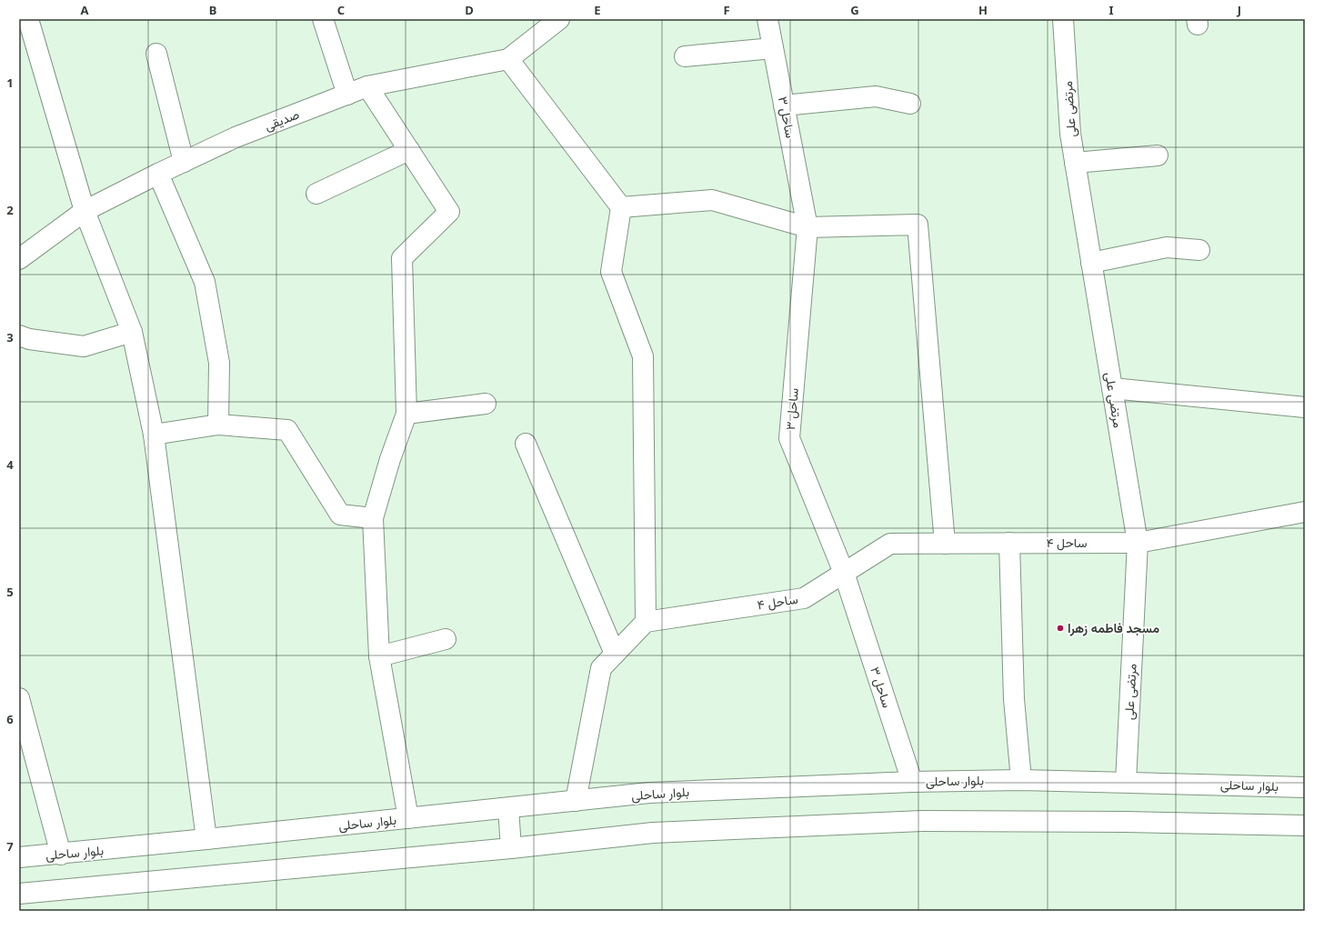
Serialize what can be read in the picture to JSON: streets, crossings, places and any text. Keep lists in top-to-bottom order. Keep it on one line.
{"streets":{"street":["مرتضی علی","ساحل ۳","صدیقی","ساحل ۴","بلوار ساحلی"]},"crossings":[["مرتضی علی","ساحل ۴"],["مرتضی علی","بلوار ساحلی"],["ساحل ۳","ساحل ۴"],["ساحل ۳","بلوار ساحلی"]],"places":["مسجد فاطمه زهرا"],"grid":{"columns":["A","B","C","D","E","F","G","H","I","J"],"rows":["1","2","3","4","5","6","7"]}}
